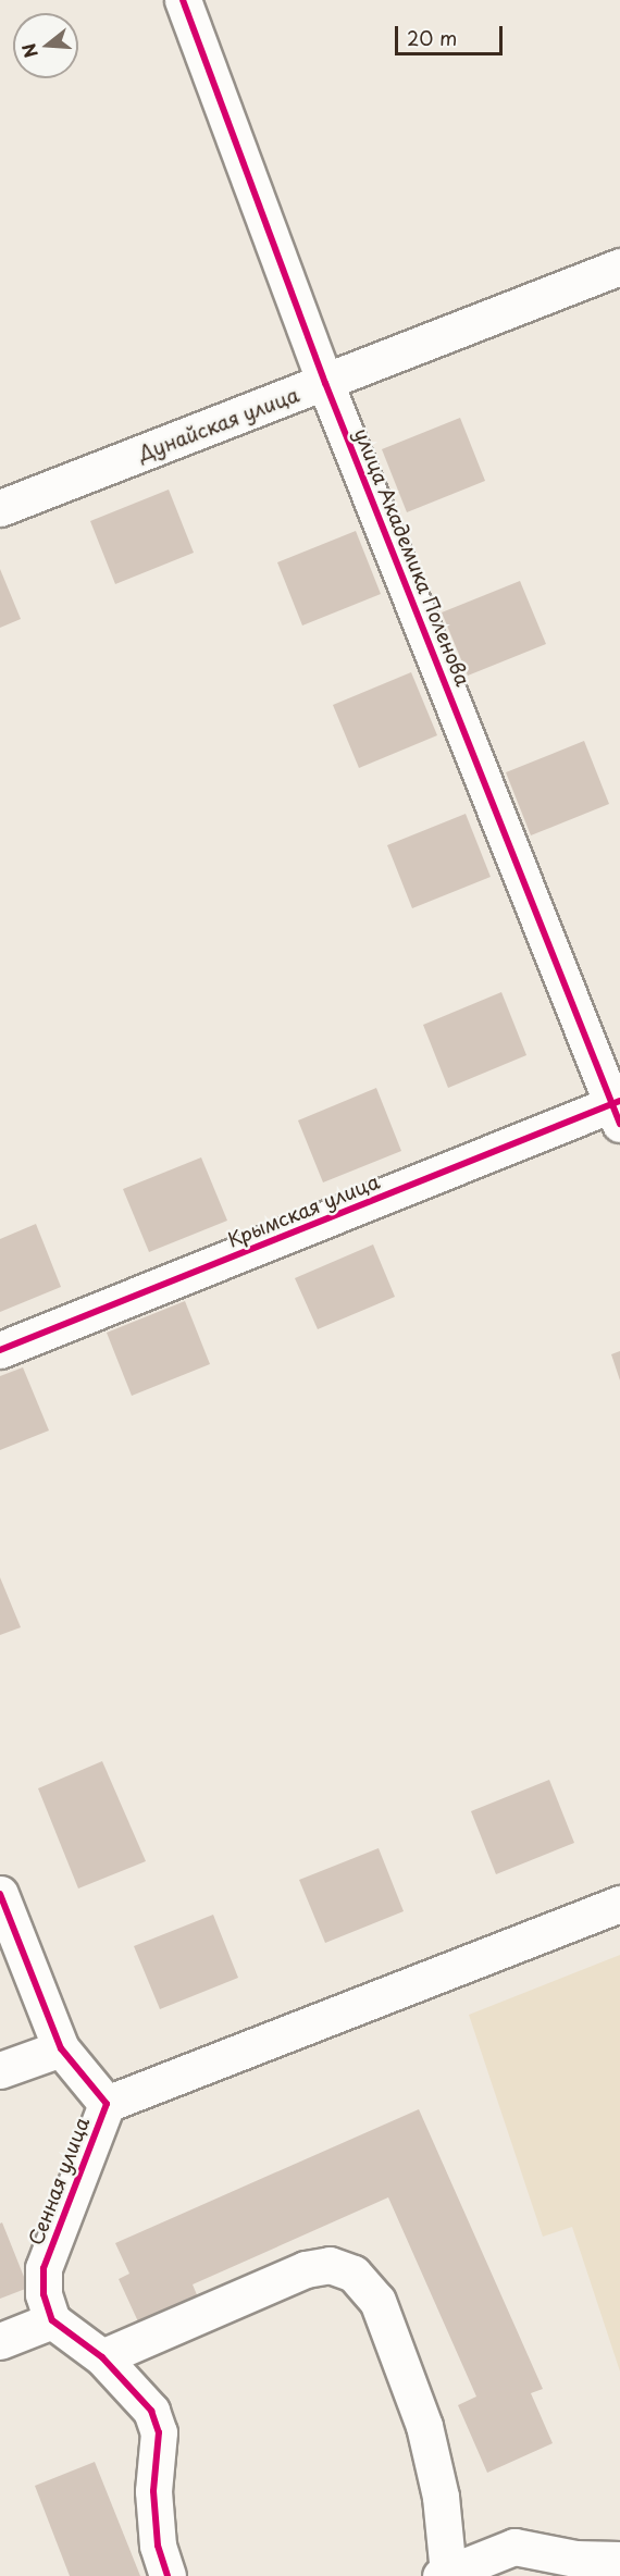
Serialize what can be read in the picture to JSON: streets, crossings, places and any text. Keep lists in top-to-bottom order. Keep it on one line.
{"streets":{"street":["Дунайская улица","улица Академика Поленова","Крымская улица","Сенная улица"]},"crossings":[["Дунайская улица","улица Академика Поленова"],["улица Академика Поленова","Крымская улица"]],"scale_bar":"20 m","north":"left"}
